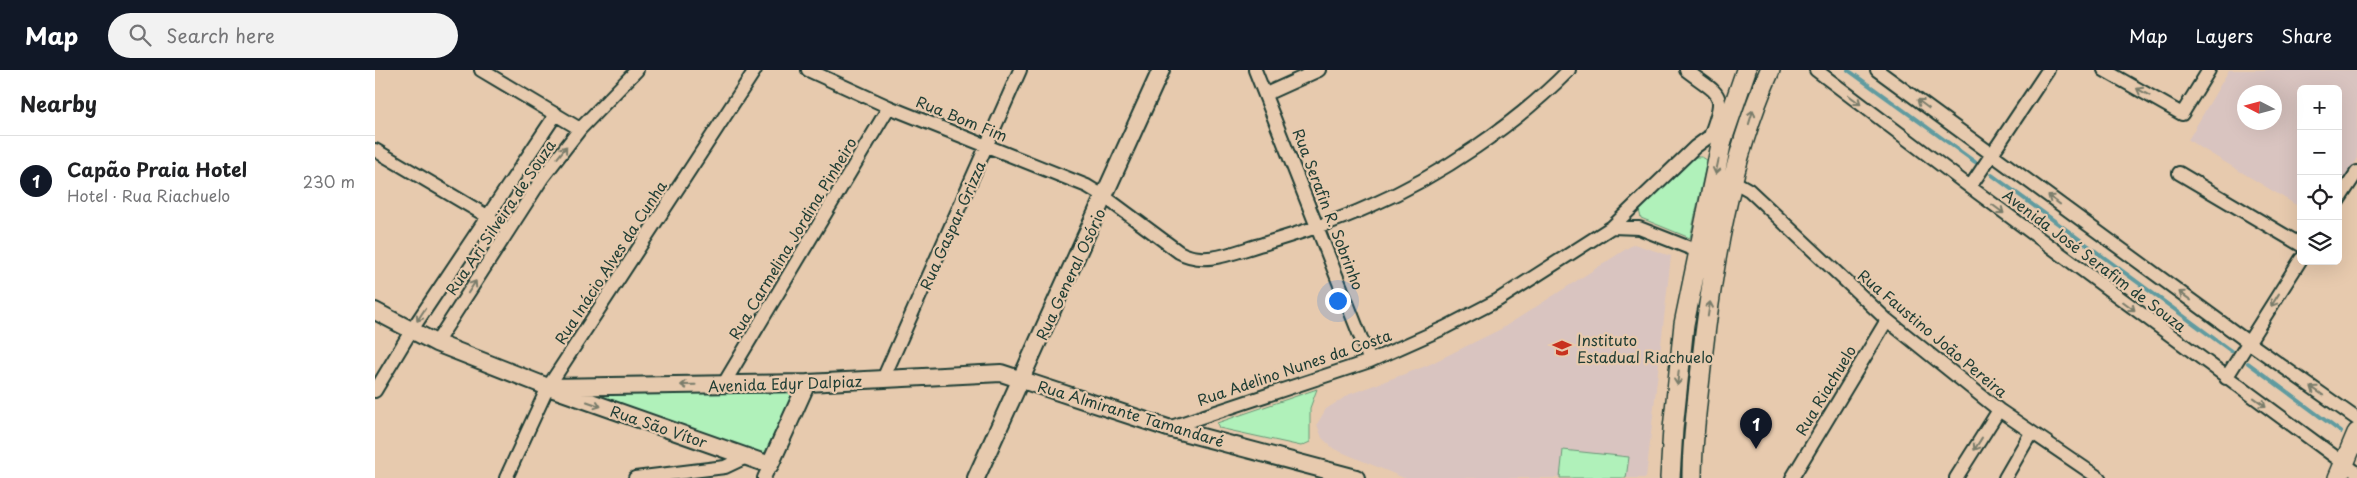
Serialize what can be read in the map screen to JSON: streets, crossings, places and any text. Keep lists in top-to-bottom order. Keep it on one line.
{"streets":{"street":["Rua Bom Fim","Rua Serafin R. Sobrinho","Rua Ari Silveira de Souza","Rua Gaspar Grizza","Rua Carmelina Jordina Pinheiro","Avenida José Serafim de Souza","Rua Inácio Alves da Cunha","Rua General Osório","Rua Faustino João Pereira","Rua Adelino Nunes da Costa","Avenida Edyr Dalpiaz","Rua Riachuelo","Rua Almirante Tamandaré","Rua São Vítor"]},"crossings":[["Rua Bom Fim","Rua Serafin R. Sobrinho"],["Rua Bom Fim","Rua Gaspar Grizza"],["Rua Bom Fim","Rua Carmelina Jordina Pinheiro"],["Rua Bom Fim","Rua General Osório"],["Rua Serafin R. Sobrinho","Rua Adelino Nunes da Costa"],["Rua Ari Silveira de Souza","Rua São Vítor"],["Rua Gaspar Grizza","Avenida Edyr Dalpiaz"],["Rua Carmelina Jordina Pinheiro","Avenida Edyr Dalpiaz"],["Rua Inácio Alves da Cunha","Avenida Edyr Dalpiaz"],["Rua Inácio Alves da Cunha","Rua São Vítor"],["Rua General Osório","Avenida Edyr Dalpiaz"],["Rua General Osório","Rua Almirante Tamandaré"],["Rua Faustino João Pereira","Rua Riachuelo"],["Rua Adelino Nunes da Costa","Rua Almirante Tamandaré"],["Avenida Edyr Dalpiaz","Rua Almirante Tamandaré"],["Avenida Edyr Dalpiaz","Rua São Vítor"]],"one_way":["Rua São Vítor"],"places":{"school or university":["Instituto Estadual Riachuelo"]},"north":"left","page":{"header":"Map","search":"Search here","nav":["Map","Layers","Share"],"heading":"Nearby","map_buttons":["+","−"],"list":[{"mark":"1","name":"Capão Praia Hotel","note":"Hotel · Rua Riachuelo","value":"230 m"}],"pins":"1"}}
